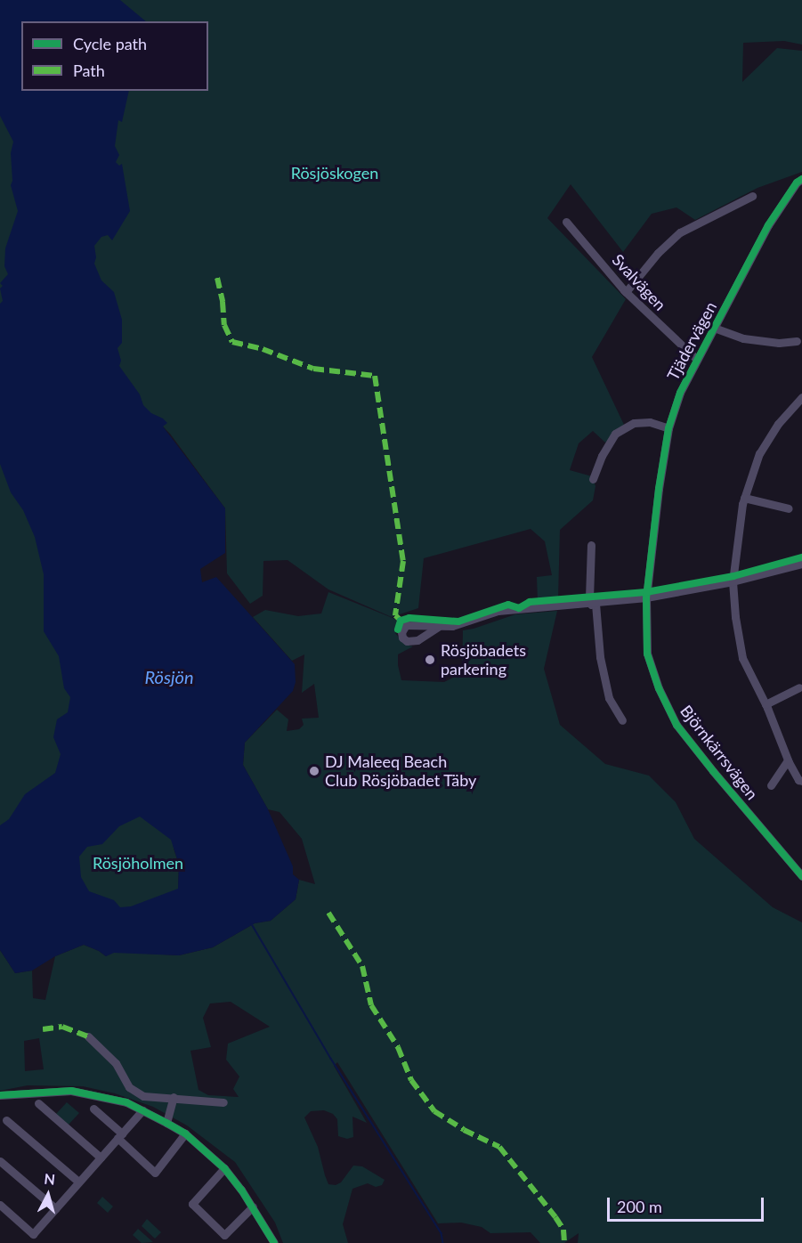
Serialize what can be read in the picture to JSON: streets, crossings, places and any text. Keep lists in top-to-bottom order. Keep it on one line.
{"streets":{"street":["Svalvägen","Tjädervägen","Björnkärrsvägen"]},"crossings":[["Svalvägen","Tjädervägen"],["Tjädervägen","Björnkärrsvägen"]],"water":["Rösjön"],"parks":["Rösjöskogen","Rösjöholmen"],"places":["Rösjöbadets parkering","DJ Maleeq Beach Club Rösjöbadet Täby"],"legend":["Cycle path","Path"],"scale_bar":"200 m","north":"top"}
